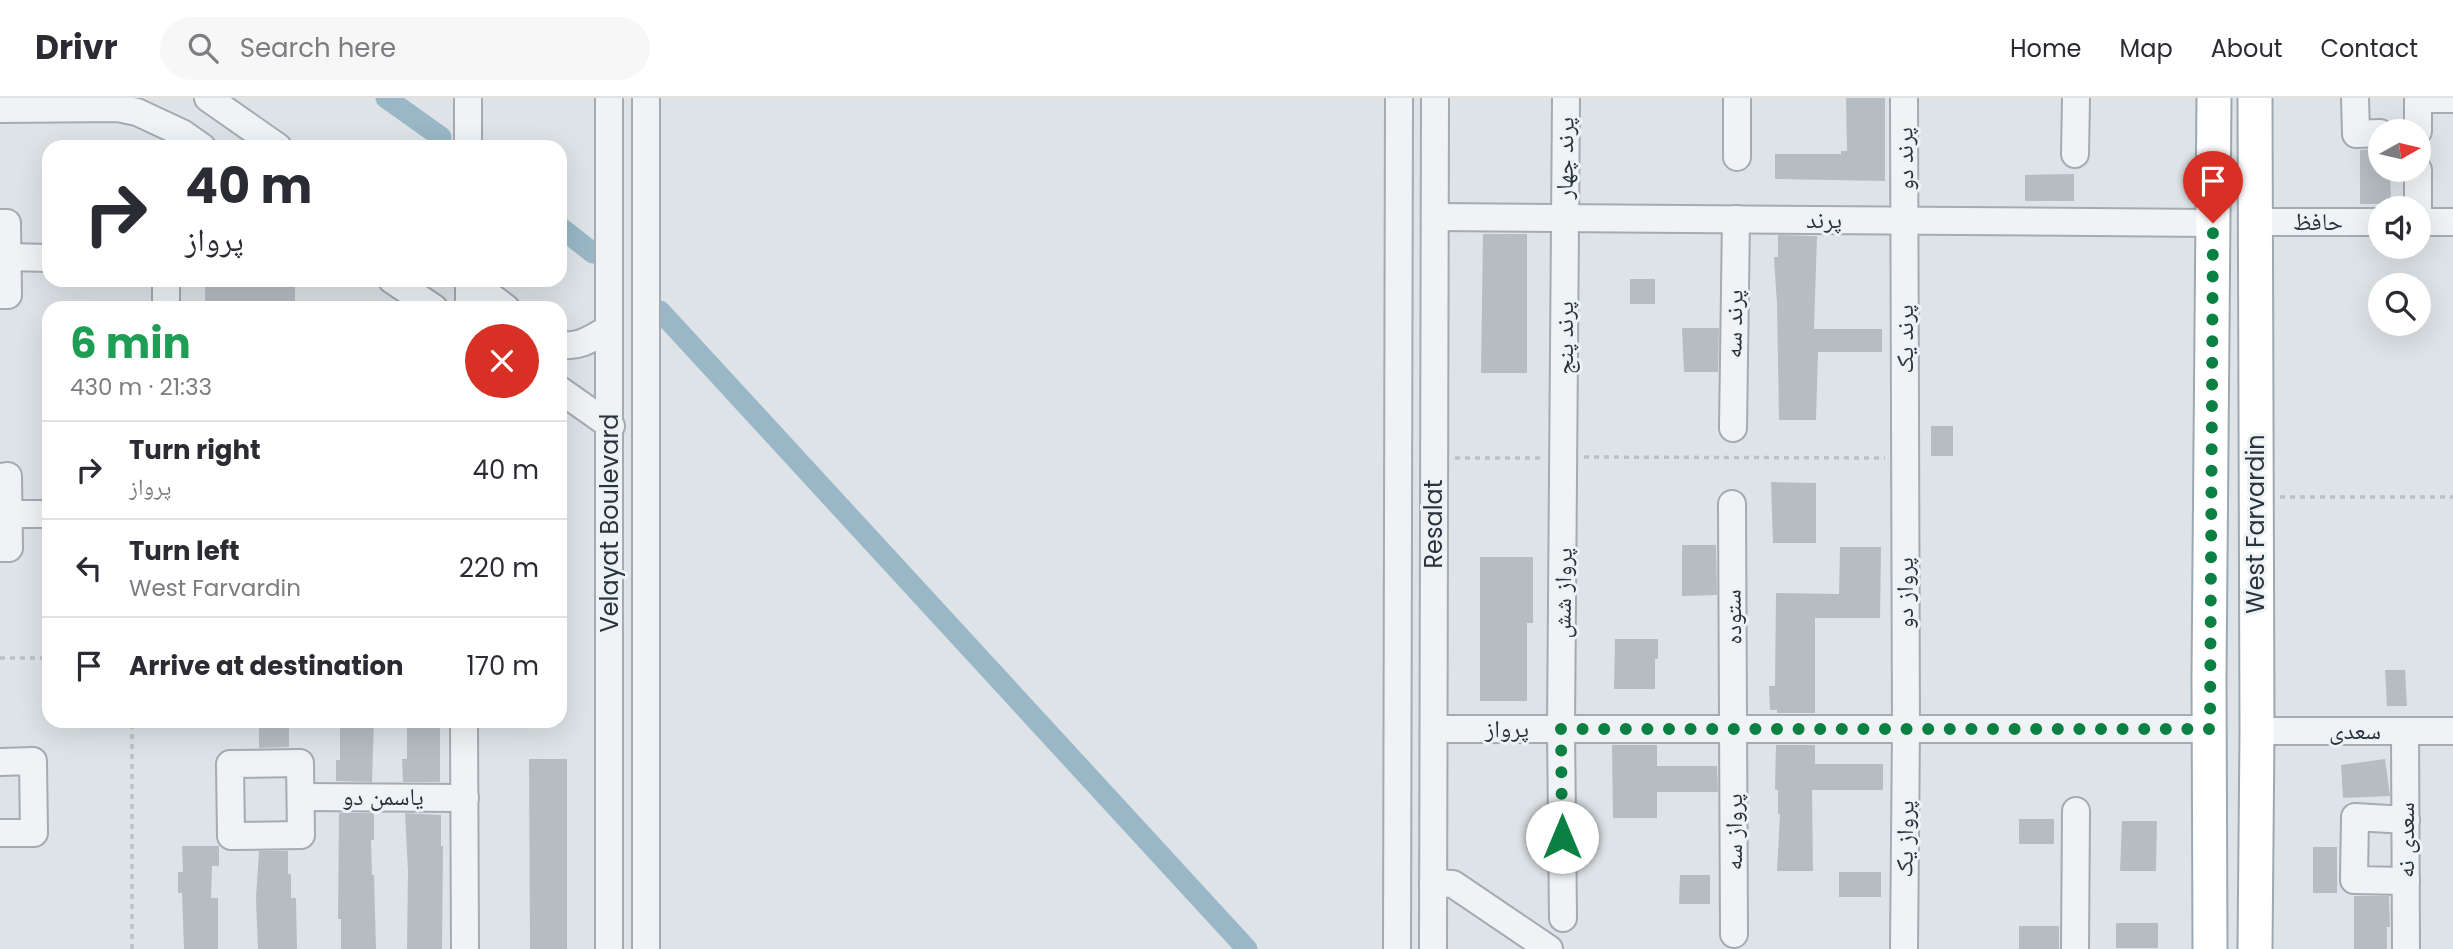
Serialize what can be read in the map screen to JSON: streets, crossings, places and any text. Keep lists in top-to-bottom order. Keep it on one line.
{"streets":{"main road":["West Farvardin"],"street":["پرند چهار","پرند دو","پرند","حافظ","پرند سه","پرند پنج","پرند یک","Velayat Boulevard","Resalat","پرواز شش","پرواز دو","ستوده","پرواز","سعدی","یاسمن دو","پرواز سه","پرواز یک","سعدی نه"]},"crossings":[["پرند چهار","پرند"],["پرند چهار","پرند پنج"],["پرند دو","پرند"],["پرند دو","پرند یک"],["پرند","پرند سه"],["پرند","پرند پنج"],["پرند","پرند یک"],["پرند","Resalat"],["پرند","West Farvardin"],["حافظ","West Farvardin"],["پرند پنج","پرواز شش"],["پرند یک","پرواز دو"],["Resalat","پرواز"],["West Farvardin","پرواز"],["West Farvardin","سعدی"],["پرواز شش","پرواز"],["پرواز دو","پرواز"],["پرواز دو","پرواز یک"],["ستوده","پرواز"],["ستوده","پرواز سه"],["پرواز","پرواز سه"],["پرواز","پرواز یک"],["سعدی","سعدی نه"]],"north":"right","page":{"header":"Drivr","search":"Search here","nav":["Home","Map","About","Contact"],"turn":["40 m","پرواز"],"heading":["6 min","430 m · 21:33"],"list":[{"name":"Turn right","note":"پرواز","value":"40 m"},{"name":"Turn left","note":"West Farvardin","value":"220 m"},{"name":"Arrive at destination","value":"170 m"}]}}
